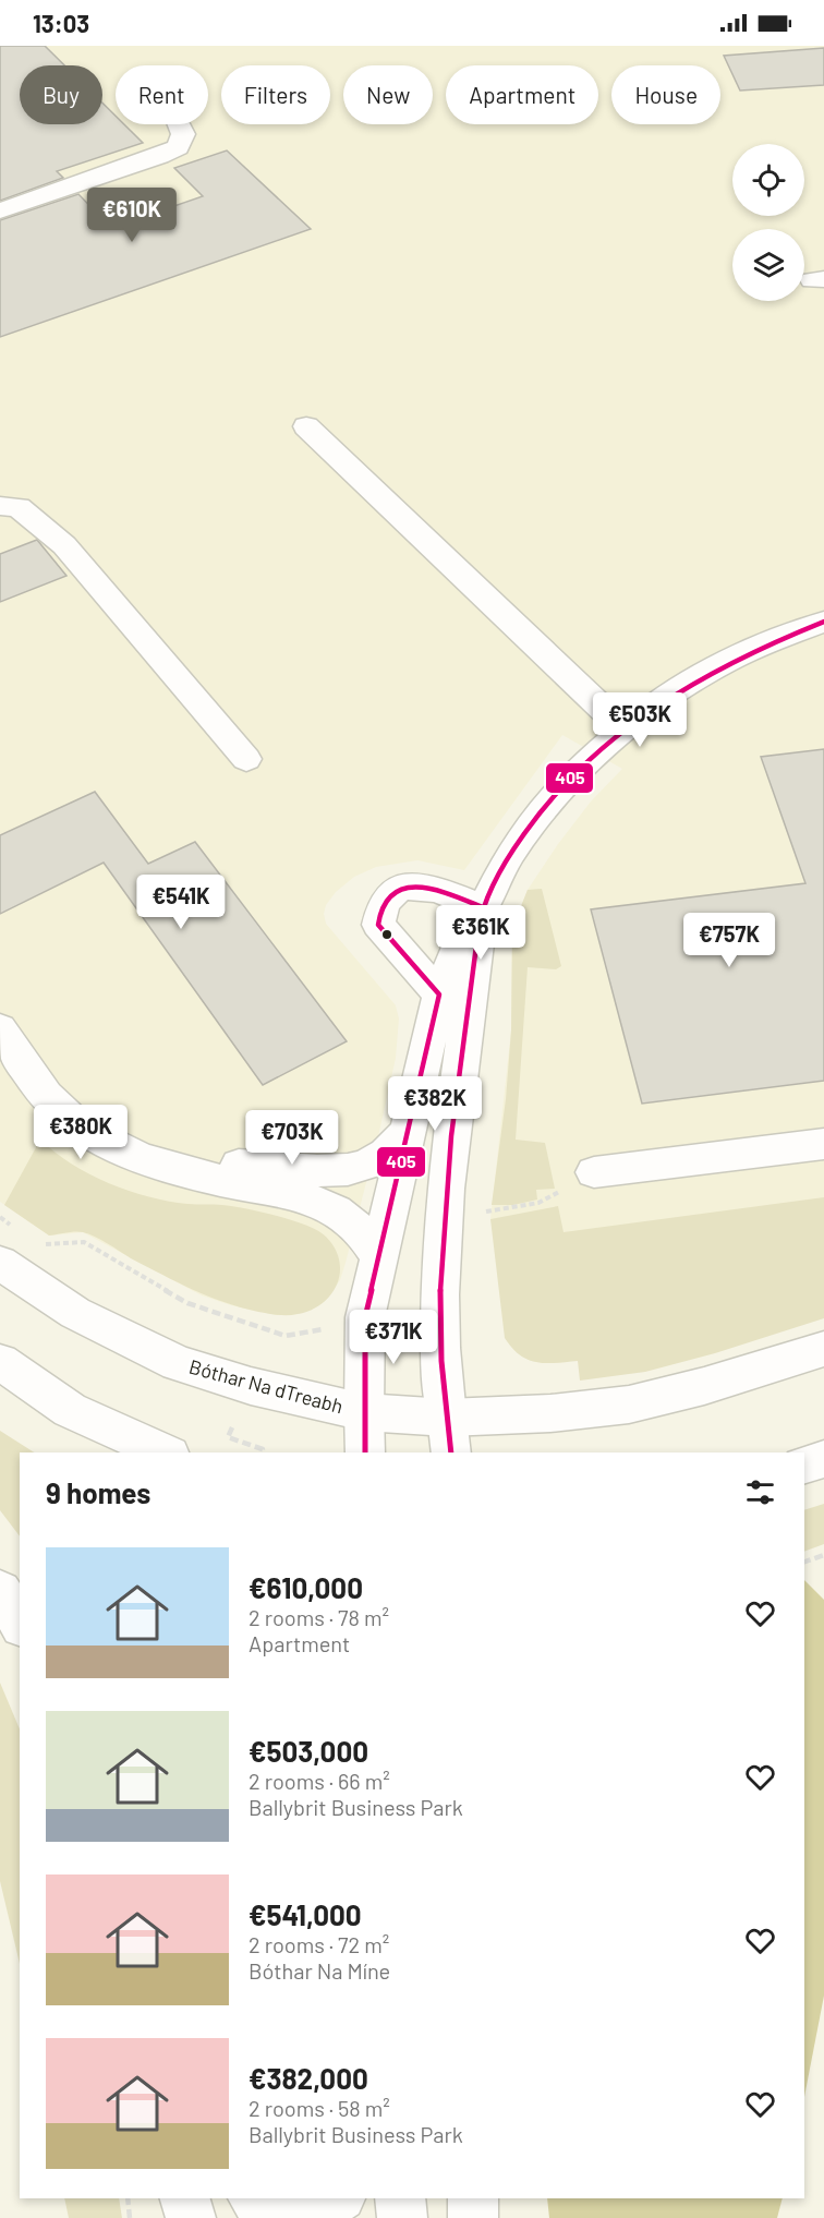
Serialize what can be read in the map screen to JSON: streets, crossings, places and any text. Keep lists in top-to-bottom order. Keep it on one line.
{"streets":{"main road":["Bóthar Na dTreabh"]},"lines":["transit line 405"],"page":{"status":"13:03","chip":["Buy","Rent","Filters","New","Apartment","House"],"price":["€610K","€503K","€541K","€361K","€757K","€382K","€380K","€703K","€371K"],"heading":"9 homes","list":[{"name":"€610,000","note":"2 rooms · 78 m² · Apartment"},{"name":"€503,000","note":"2 rooms · 66 m² · Ballybrit Business Park"},{"name":"€541,000","note":"2 rooms · 72 m² · Bóthar Na Míne"},{"name":"€382,000","note":"2 rooms · 58 m² · Ballybrit Business Park"}]}}
